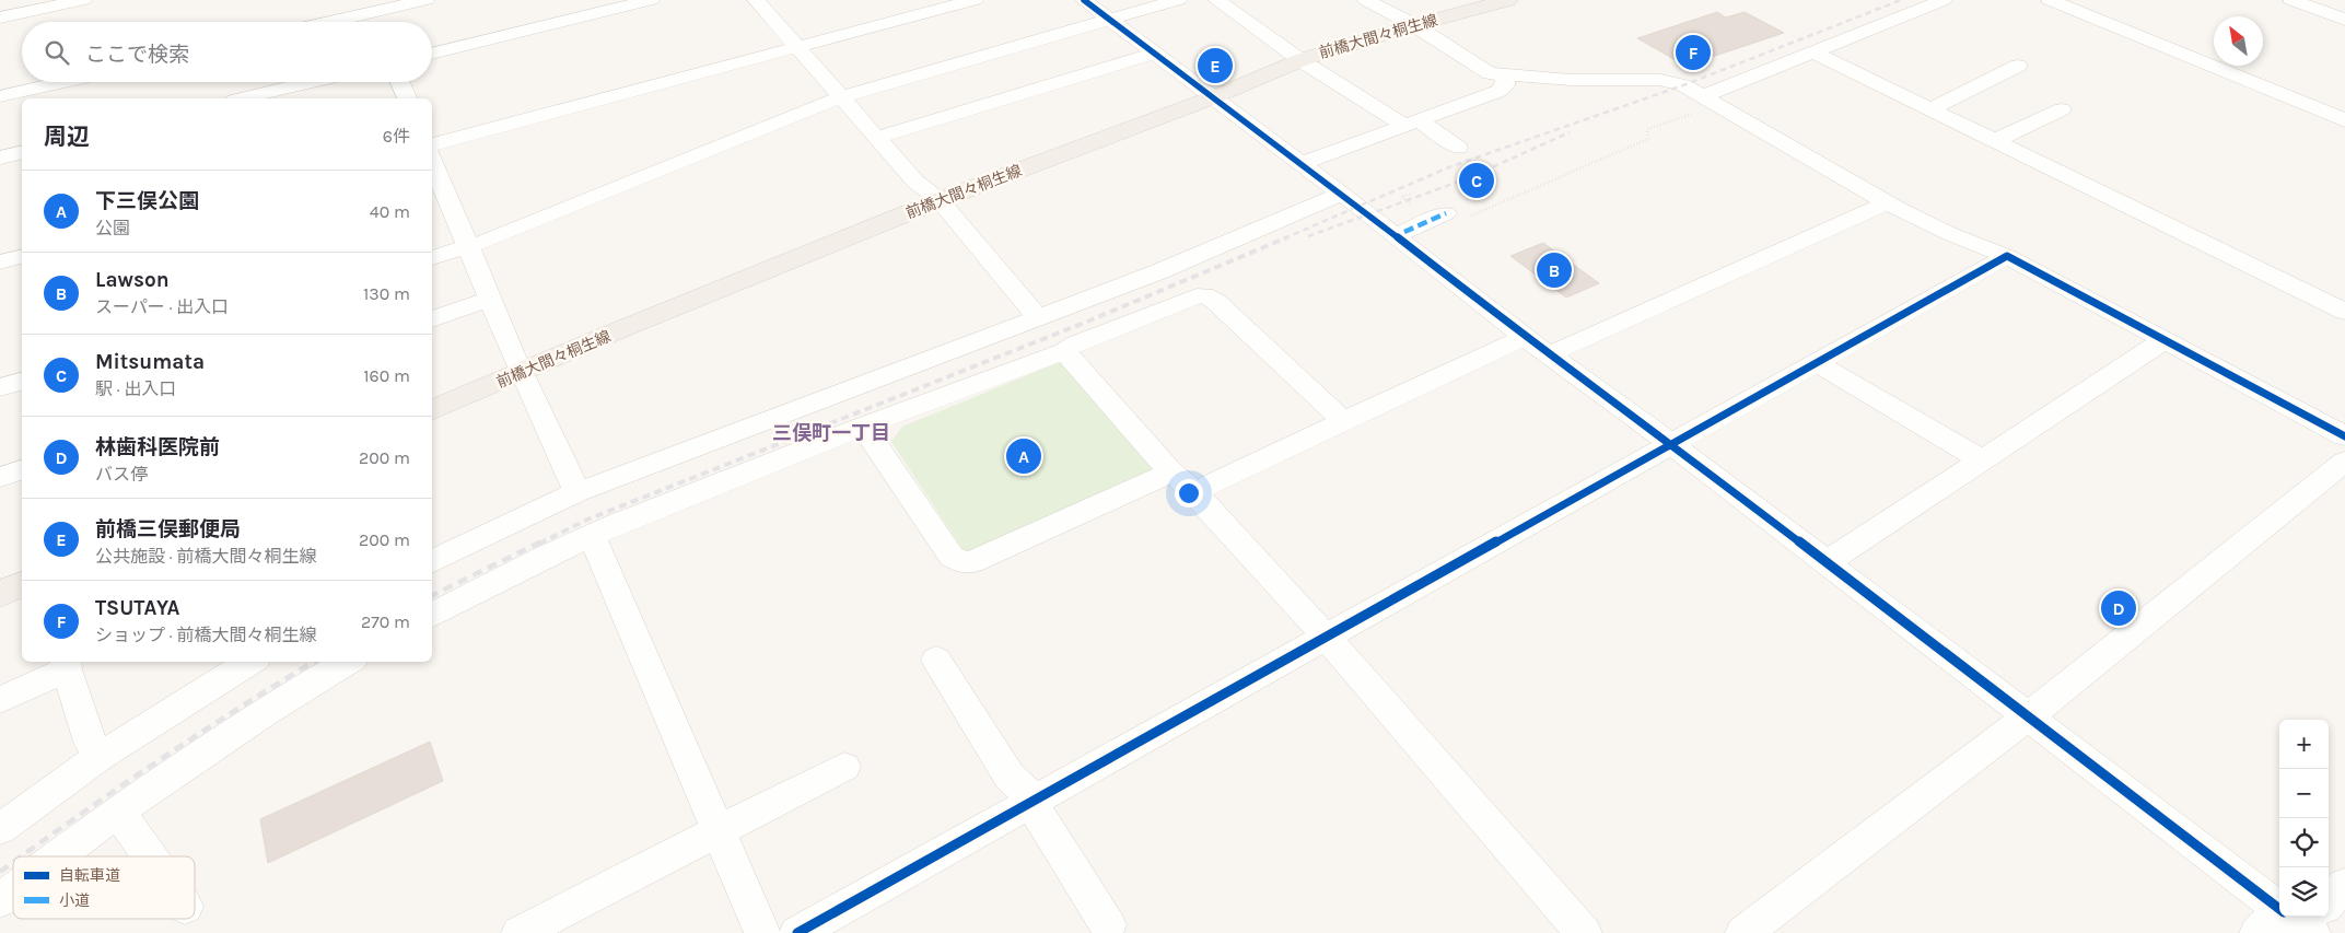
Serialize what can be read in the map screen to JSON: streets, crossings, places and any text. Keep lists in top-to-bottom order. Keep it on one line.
{"streets":{"main road":["前橋大間々桐生線"]},"districts":["三俣町一丁目"],"legend":["自転車道","小道"],"north":"top left","page":{"search":"ここで検索","pins":["F","E","C","B","A","D"],"heading":["周辺","6件"],"list":[{"mark":"A","name":"下三俣公園","note":"公園","value":"40 m"},{"mark":"B","name":"Lawson","note":"スーパー · 出入口","value":"130 m"},{"mark":"C","name":"Mitsumata","note":"駅 · 出入口","value":"160 m"},{"mark":"D","name":"林歯科医院前","note":"バス停","value":"200 m"},{"mark":"E","name":"前橋三俣郵便局","note":"公共施設 · 前橋大間々桐生線","value":"200 m"},{"mark":"F","name":"TSUTAYA","note":"ショップ · 前橋大間々桐生線","value":"270 m"}],"map_buttons":["+","−"]}}
